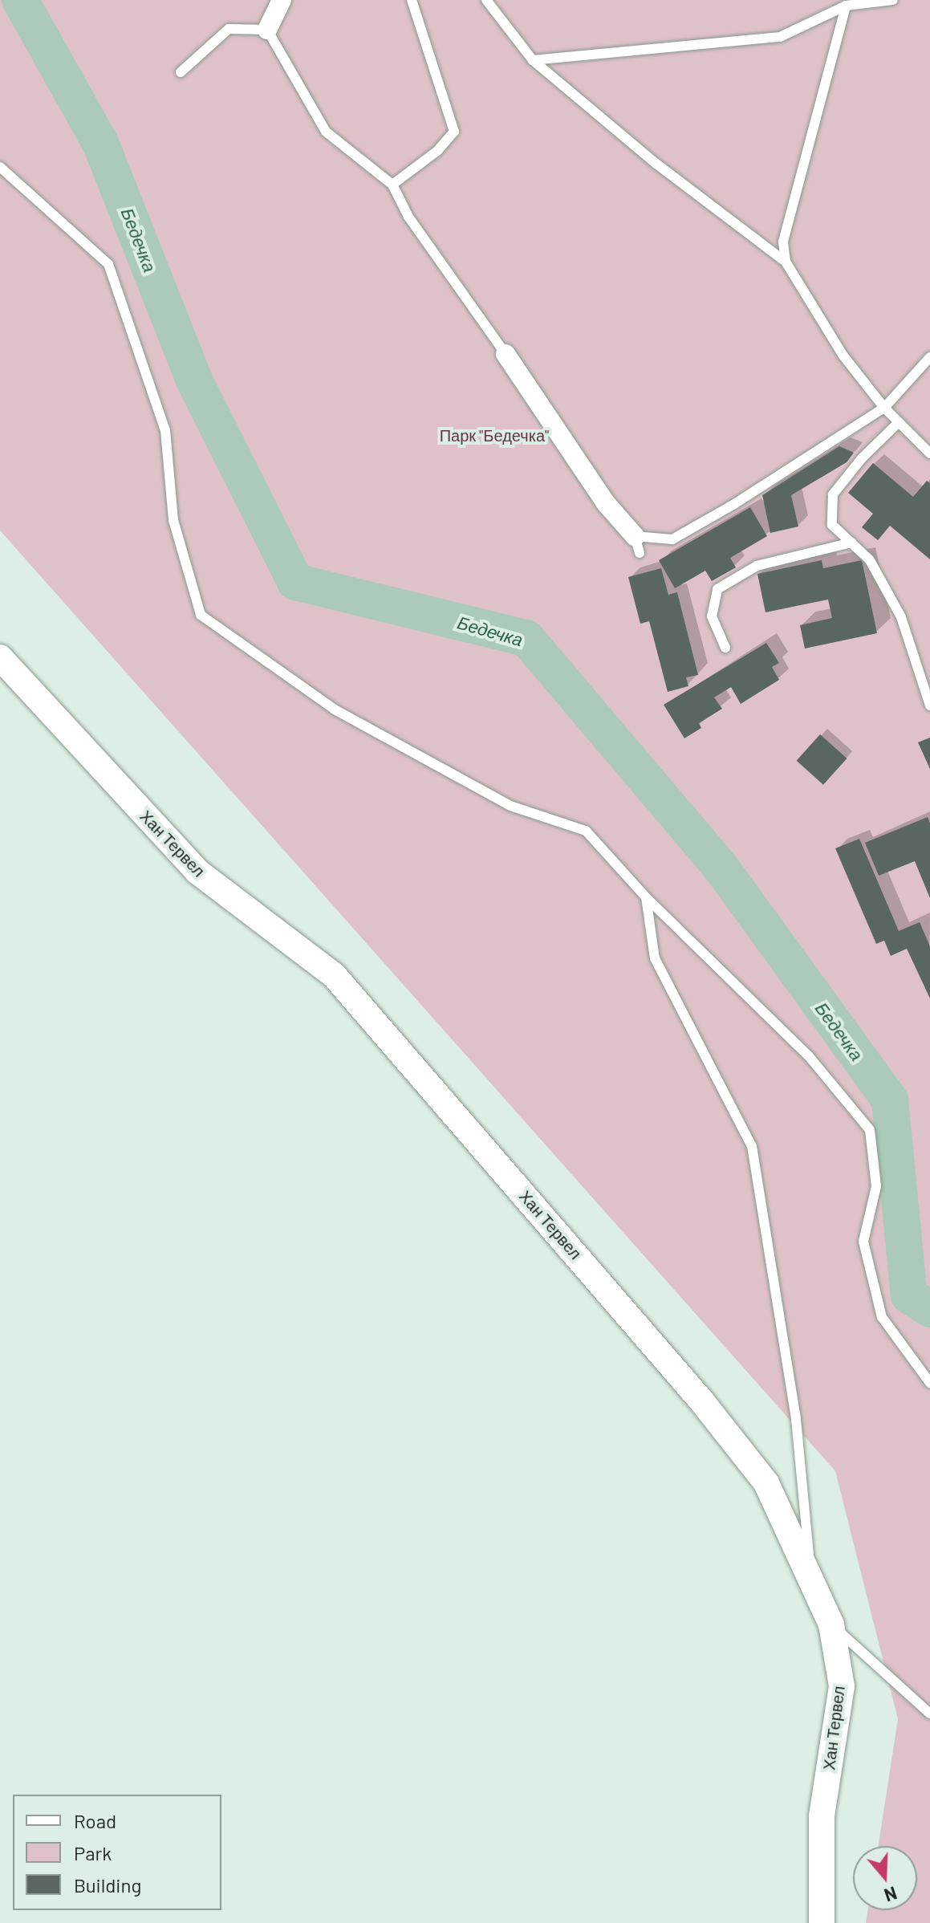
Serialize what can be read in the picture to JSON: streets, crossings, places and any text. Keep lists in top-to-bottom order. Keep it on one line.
{"streets":{"street":["Хан Тервел"]},"water":["Бедечка"],"parks":["Парк \"Бедечка\""],"legend":["Road","Park","Building"],"north":"bottom"}
